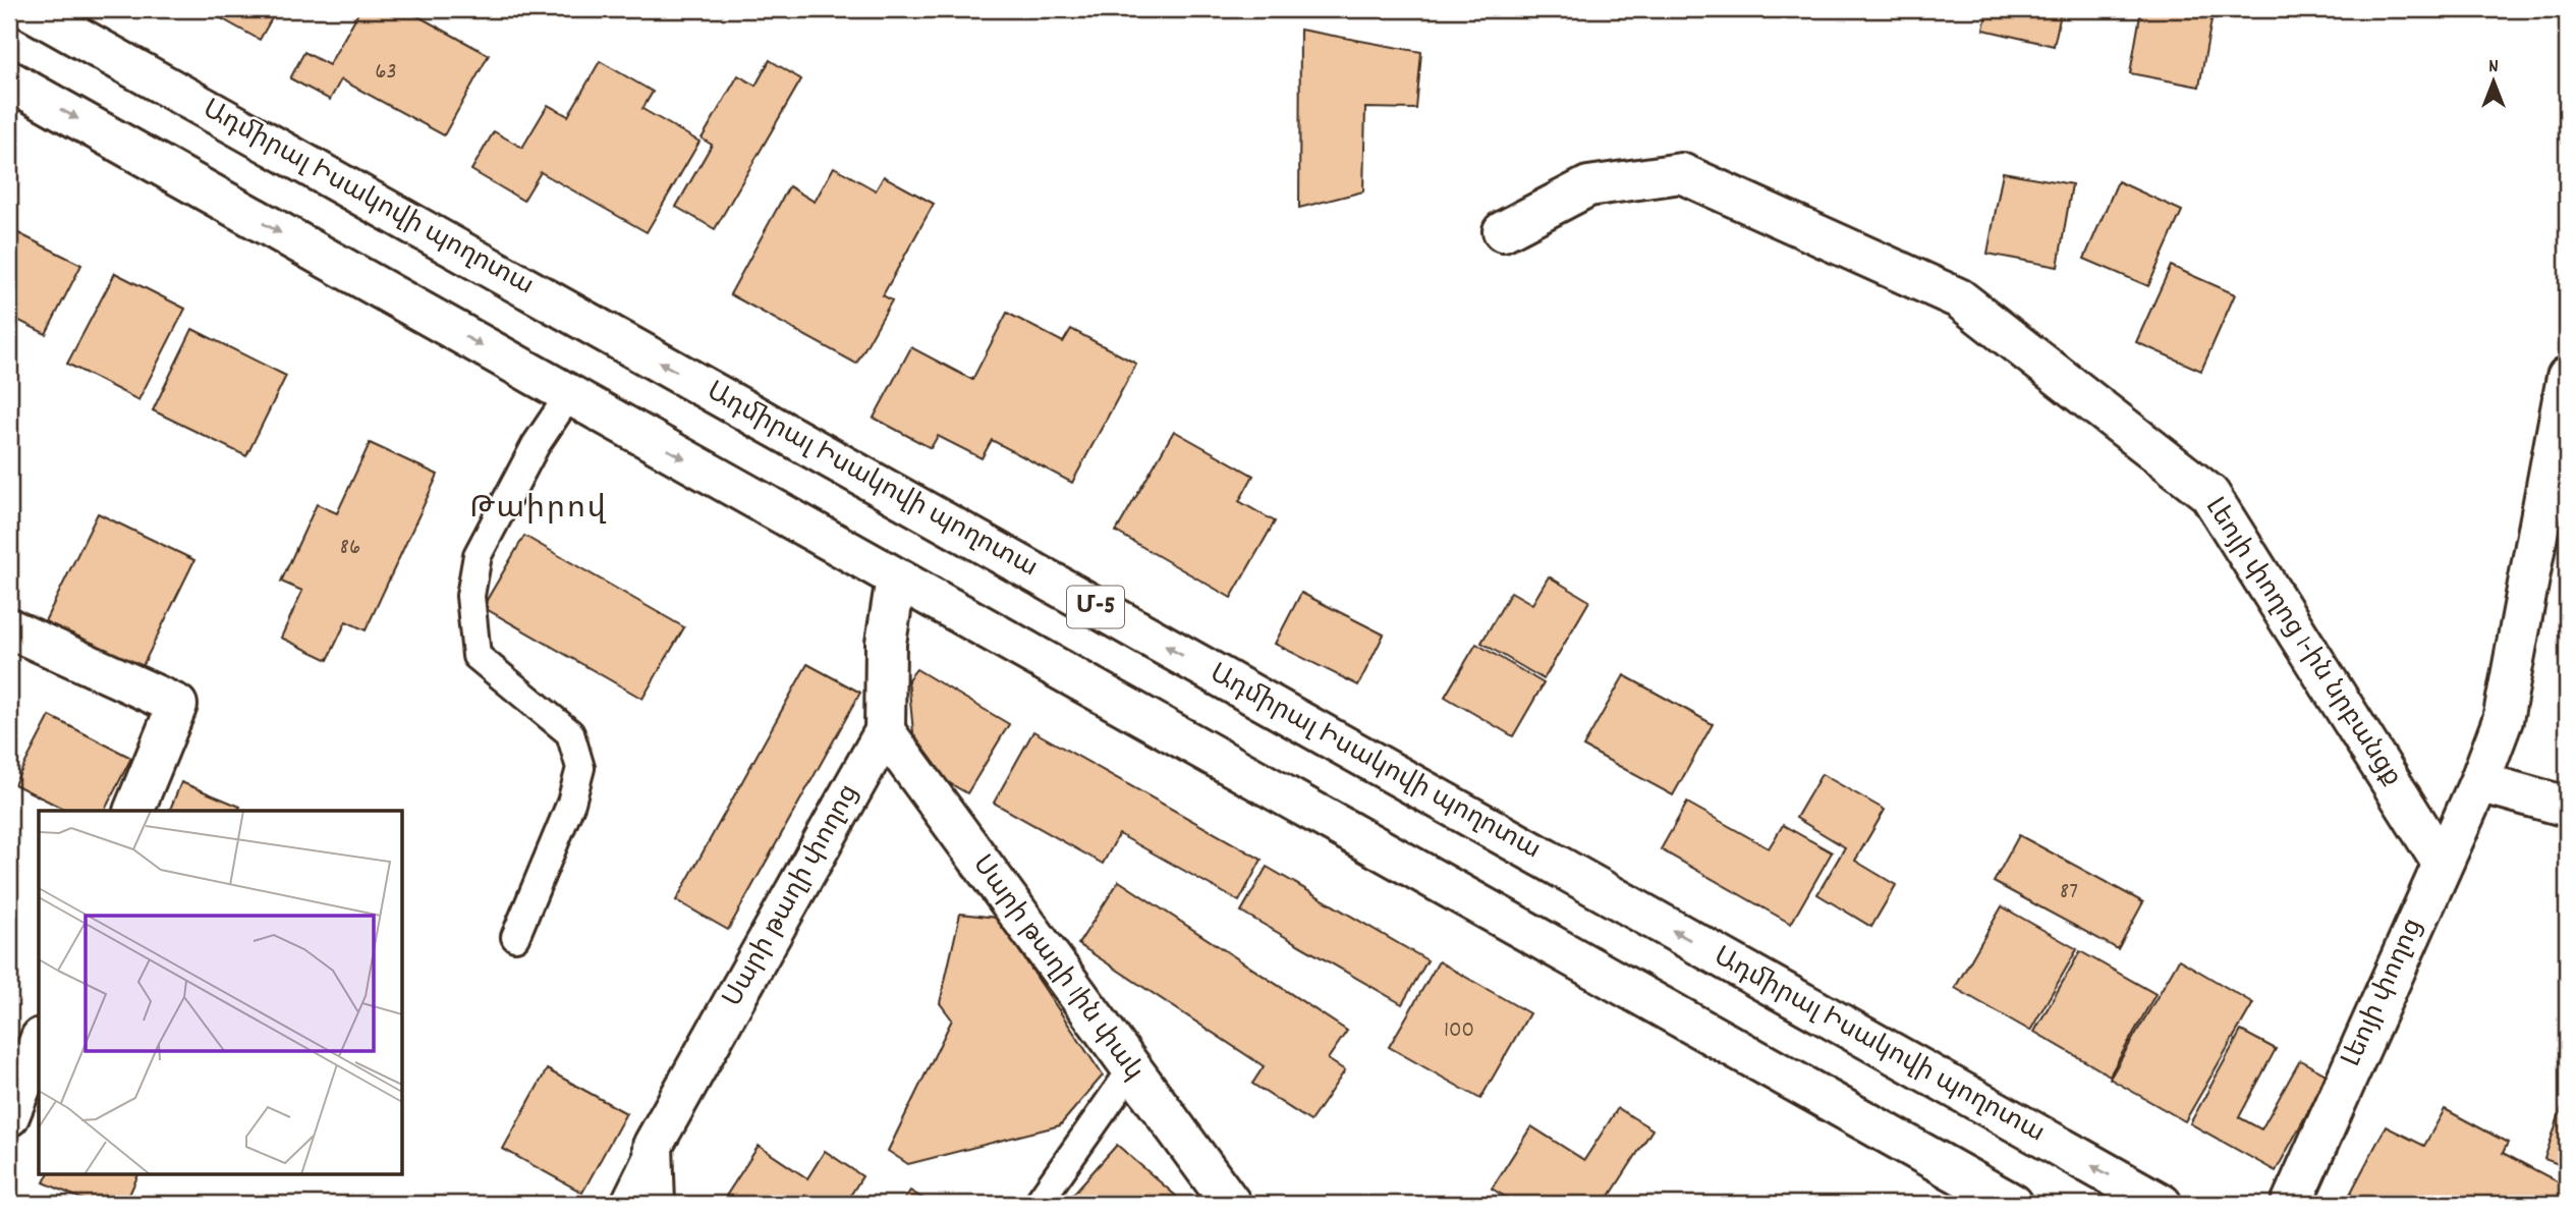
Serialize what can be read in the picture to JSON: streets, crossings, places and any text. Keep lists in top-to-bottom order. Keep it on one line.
{"streets":{"main road":["Ադմիրալ Իսակովի պողոտա","Մ-5","Լեոյի փողոց 1-ին նրբանցք","Սարի թաղի փողոց","Սարի թաղի 1ին փակ","Լեոյի փողոց"]},"crossings":[["Լեոյի փողոց 1-ին նրբանցք","Լեոյի փողոց"],["Սարի թաղի փողոց","Սարի թաղի 1ին փակ"]],"districts":["Թաիրով"],"house_numbers":["63","86","87","100"],"north":"top"}
